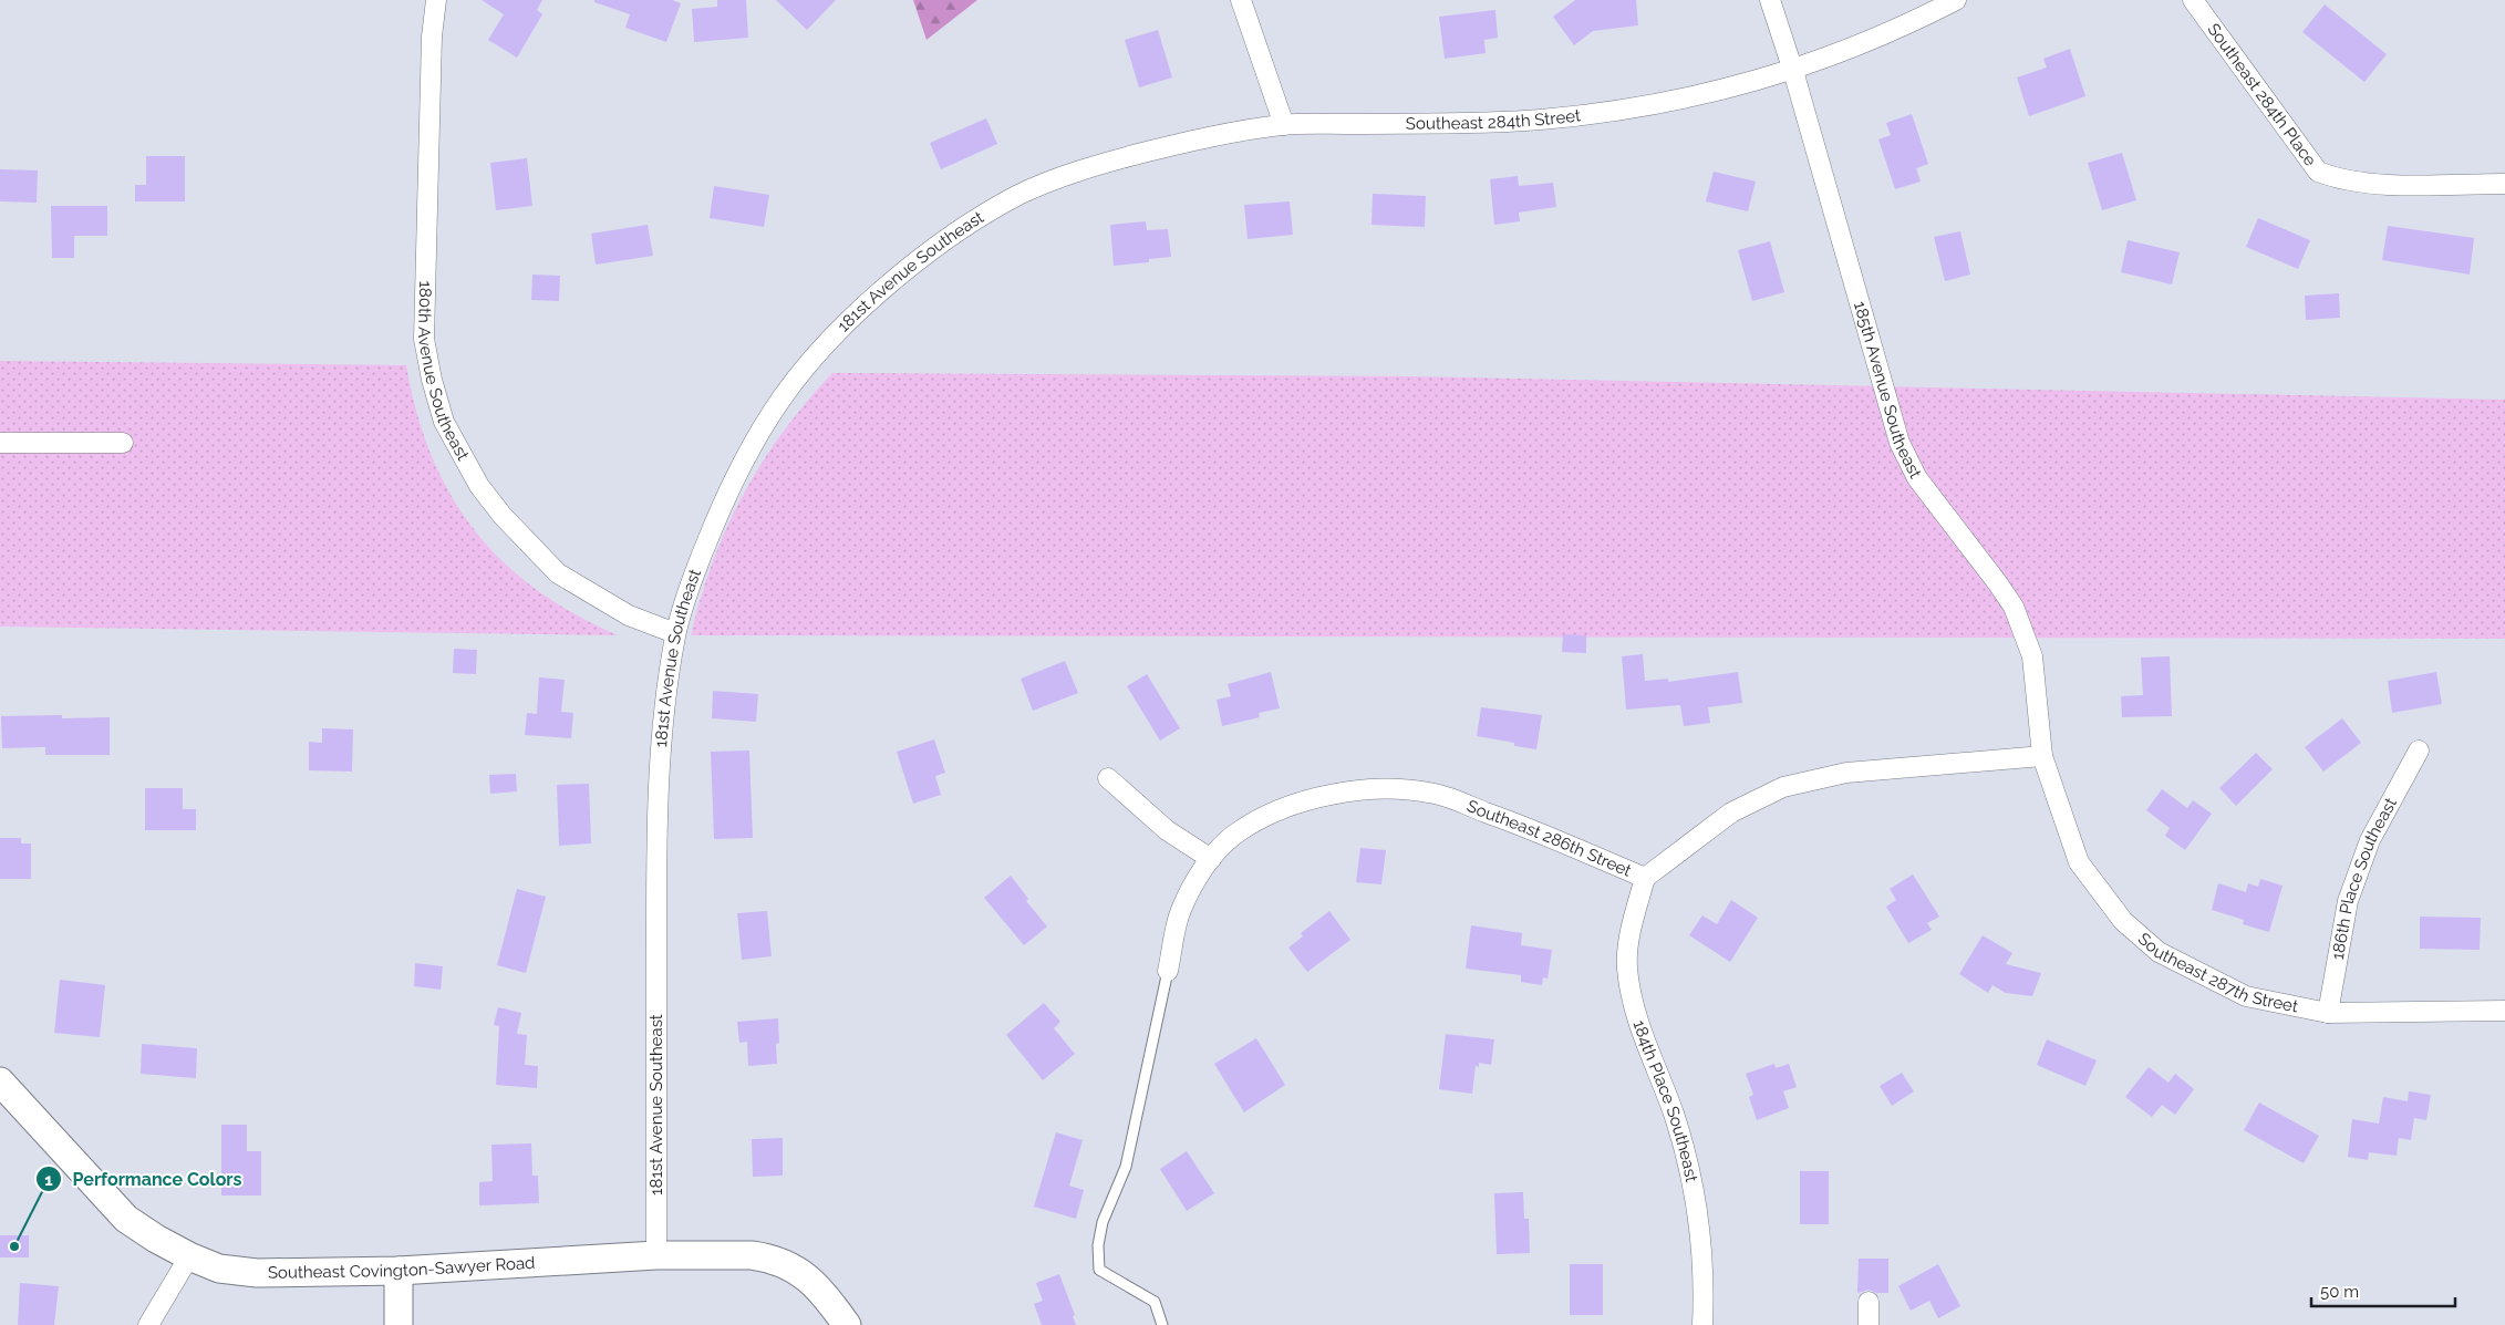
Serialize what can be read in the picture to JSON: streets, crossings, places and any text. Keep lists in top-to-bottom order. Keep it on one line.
{"streets":{"street":["Southeast 284th Place","Southeast 284th Street","181st Avenue Southeast","180th Avenue Southeast","185th Avenue Southeast","Southeast 286th Street","186th Place Southeast","Southeast 287th Street","184th Place Southeast","Southeast Covington-Sawyer Road"]},"crossings":[["Southeast 284th Street","181st Avenue Southeast"],["Southeast 284th Street","185th Avenue Southeast"],["181st Avenue Southeast","180th Avenue Southeast"],["181st Avenue Southeast","Southeast Covington-Sawyer Road"],["185th Avenue Southeast","Southeast 286th Street"],["185th Avenue Southeast","Southeast 287th Street"],["Southeast 286th Street","Southeast 287th Street"],["Southeast 286th Street","184th Place Southeast"],["186th Place Southeast","Southeast 287th Street"]],"places":["Performance Colors"],"scale_bar":"50 m"}
